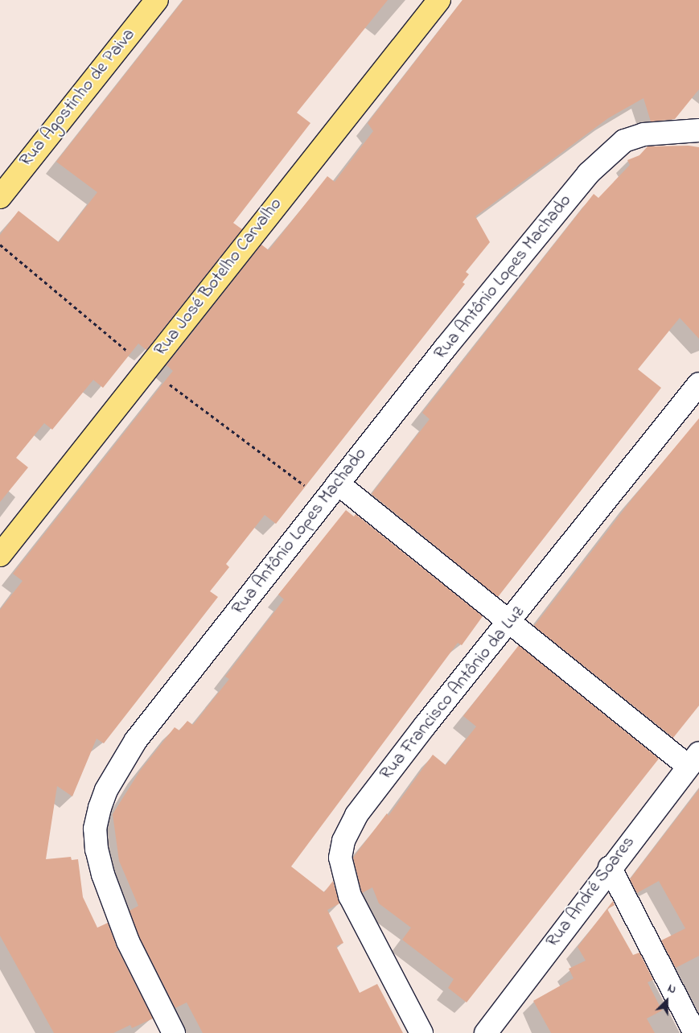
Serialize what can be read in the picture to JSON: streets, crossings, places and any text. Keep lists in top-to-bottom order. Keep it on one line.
{"streets":{"main road":["Rua Agostinho de Paiva","Rua José Botelho Carvalho"],"street":["Rua Antônio Lopes Machado","Rua Francisco Antônio da Luz","Rua André Soares"]},"north":"top right"}
